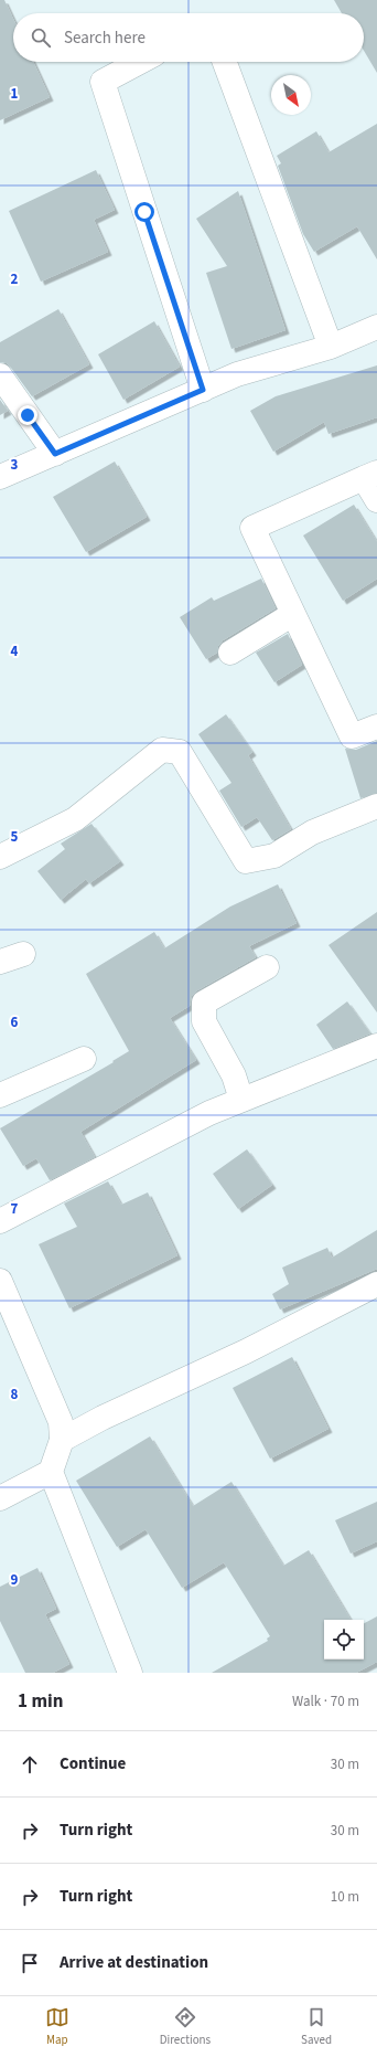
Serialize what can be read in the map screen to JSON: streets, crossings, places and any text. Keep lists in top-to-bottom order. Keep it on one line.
{"north":"bottom right","page":{"search":"Search here","heading":["1 min","Walk · 70 m"],"list":[["Continue","30 m"],["Turn right","30 m"],["Turn right","10 m"],"Arrive at destination"],"nav":["Map","Directions","Saved"]},"grid":{"rows":["1","2","3","4","5","6","7","8","9"]}}
